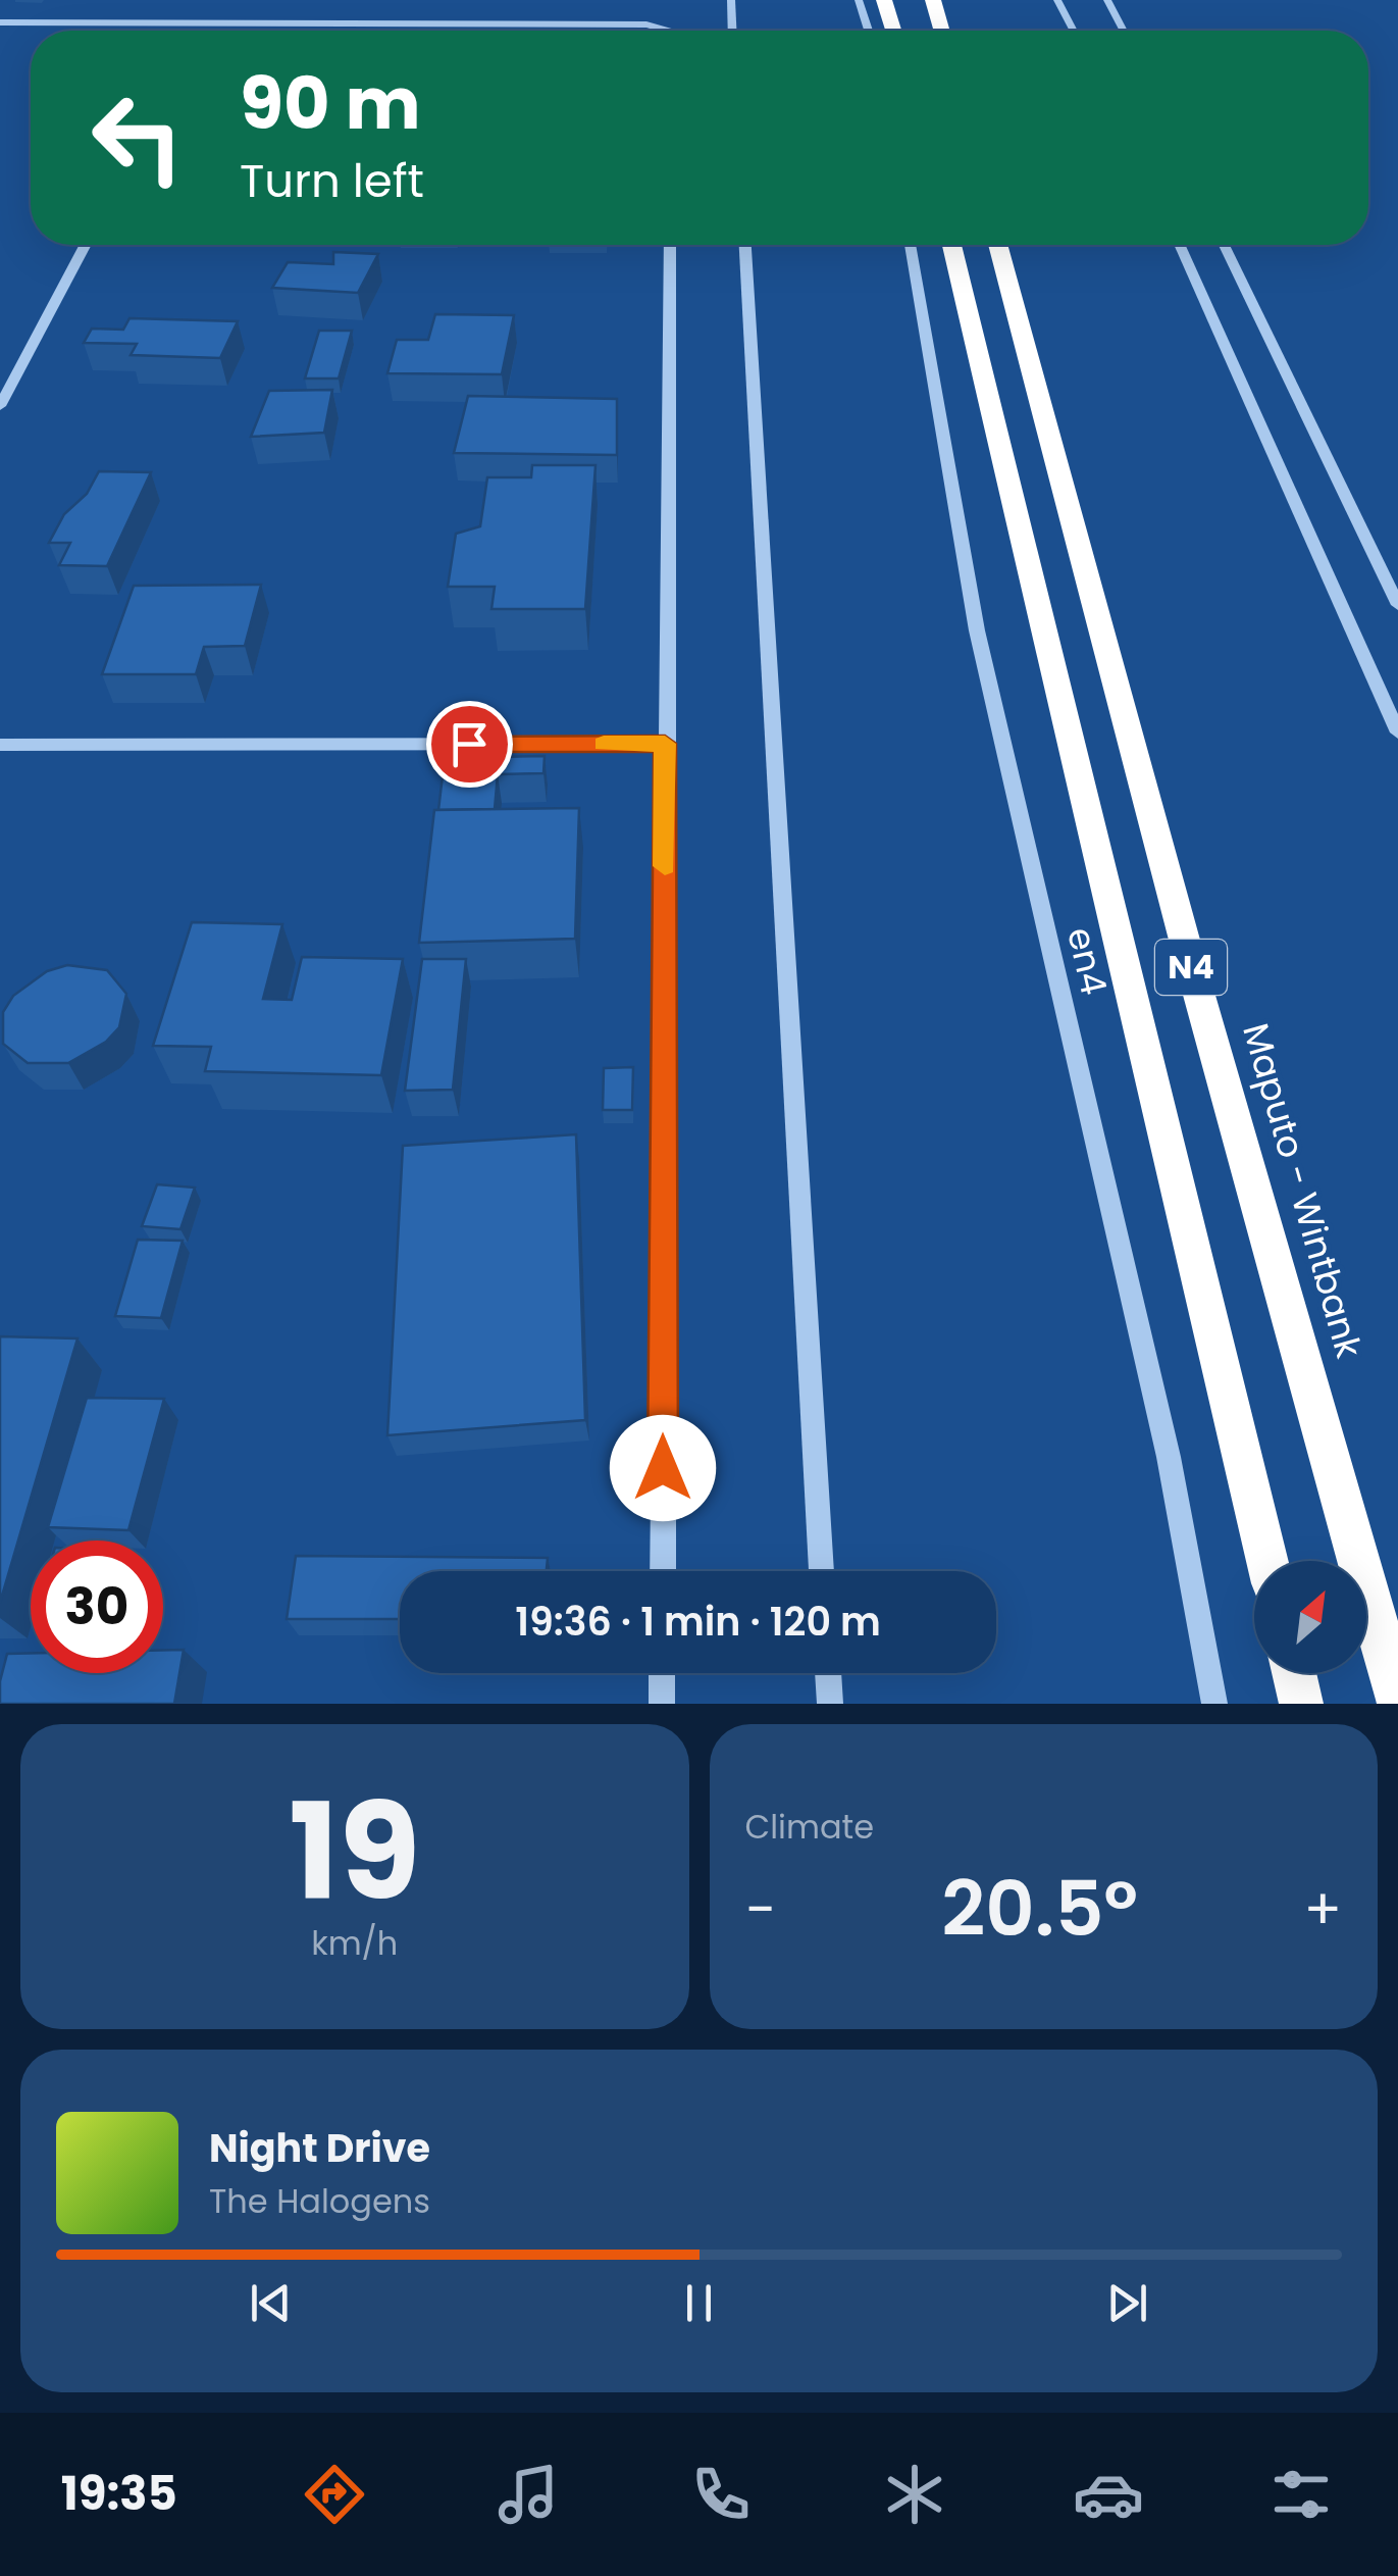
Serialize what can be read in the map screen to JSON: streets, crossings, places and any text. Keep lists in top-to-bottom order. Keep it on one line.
{"streets":{"highway":["N4","Maputo - Wintbank"],"street":["en4"]},"north":"top right","page":{"turn":["90 m","Turn left"],"limit":"30","trip":"19:36 · 1 min · 120 m","tile":[["19","km/h"],"Climate"],"heat":["−","20.5°","+"],"song":["Night Drive","The Halogens"],"tabs":"19:35"}}
